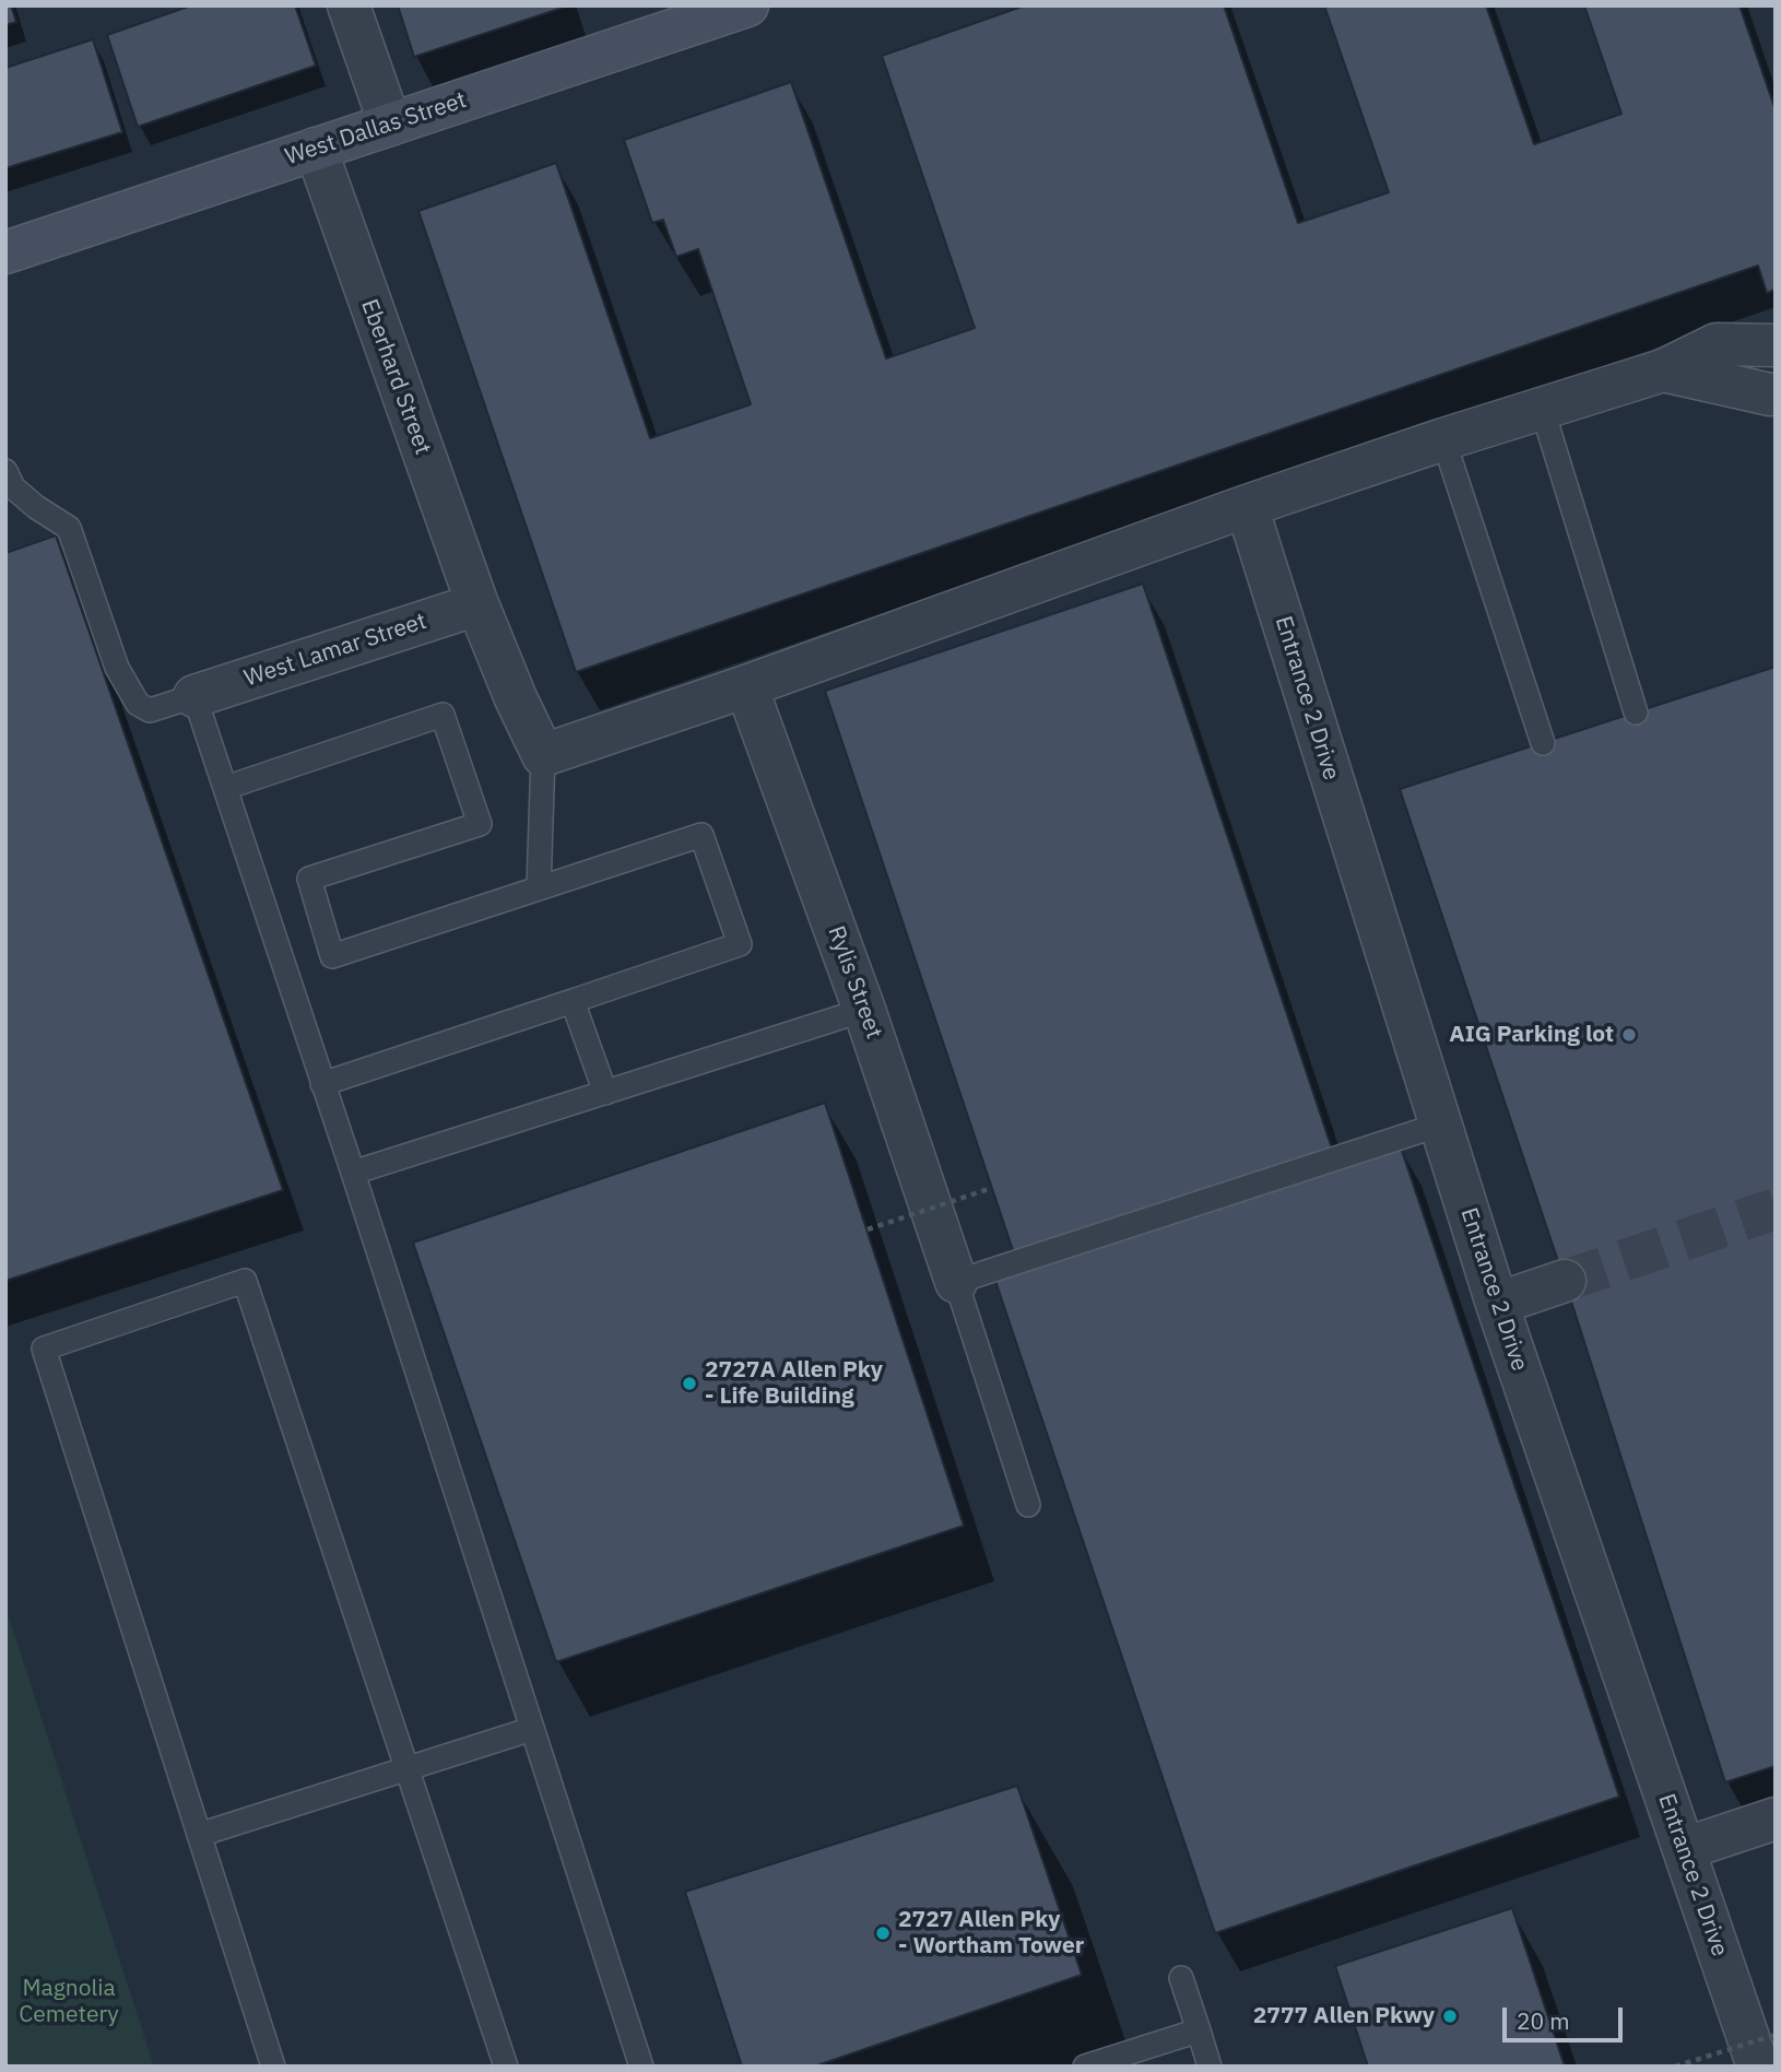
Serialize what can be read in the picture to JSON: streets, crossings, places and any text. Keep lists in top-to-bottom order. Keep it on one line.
{"streets":{"main road":["West Dallas Street"],"street":["Eberhard Street","West Lamar Street","Entrance 2 Drive","Rylis Street"]},"crossings":[["West Dallas Street","Eberhard Street"],["Eberhard Street","West Lamar Street"]],"parks":["Magnolia Cemetery"],"places":["AIG Parking lot","2727A Allen Pky - Life Building","2727 Allen Pky - Wortham Tower","2777 Allen Pkwy"],"scale_bar":"20 m"}
